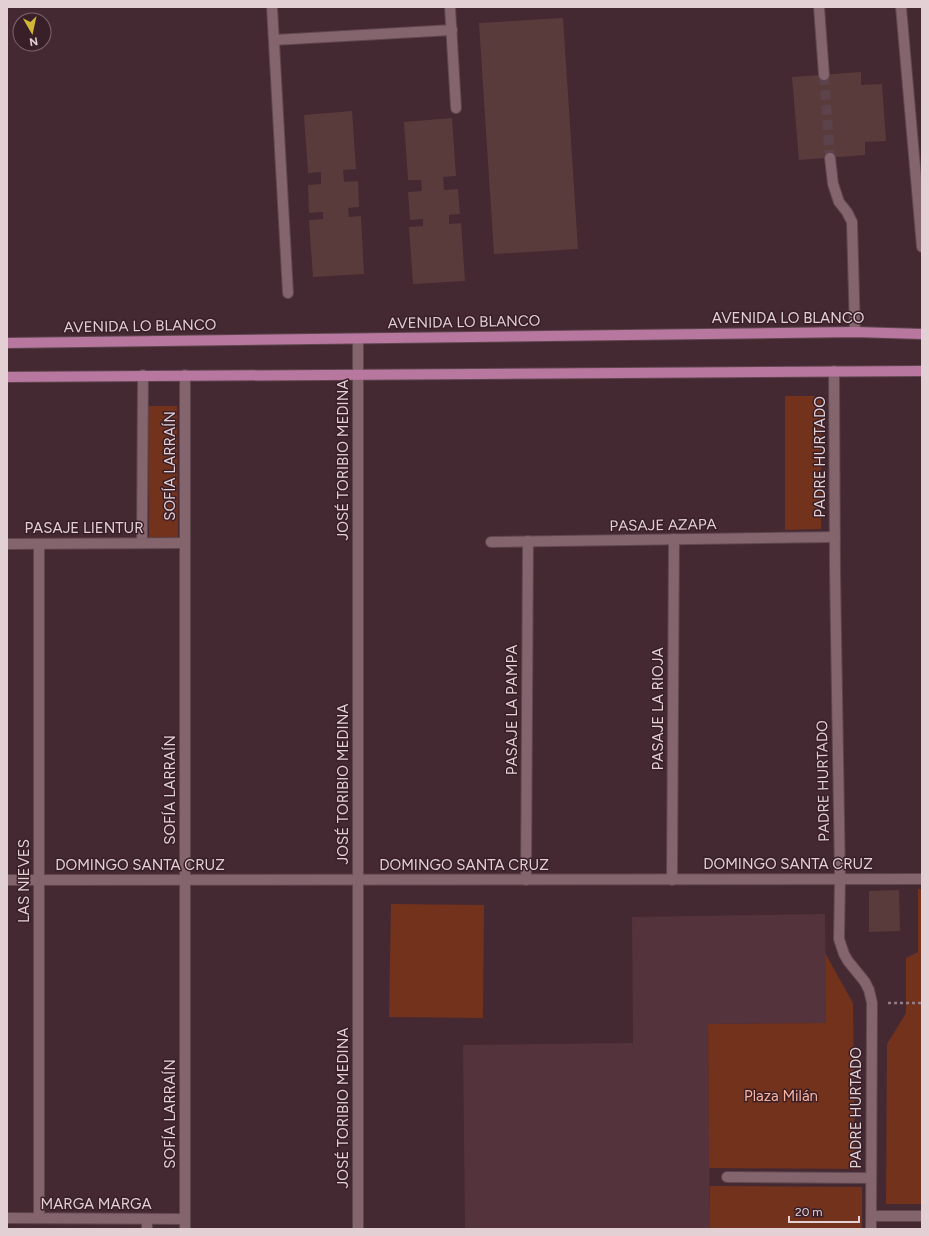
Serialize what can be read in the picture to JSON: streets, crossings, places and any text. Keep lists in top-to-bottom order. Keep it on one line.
{"streets":{"main road":["AVENIDA LO BLANCO"],"street":["PADRE HURTADO","JOSÉ TORIBIO MEDINA","SOFÍA LARRAÍN","PASAJE AZAPA","PASAJE LIENTUR","PASAJE LA RIOJA","PASAJE LA PAMPA","DOMINGO SANTA CRUZ","LAS NIEVES","MARGA MARGA"]},"crossings":[["AVENIDA LO BLANCO","JOSÉ TORIBIO MEDINA"],["PADRE HURTADO","PASAJE AZAPA"],["PADRE HURTADO","DOMINGO SANTA CRUZ"],["JOSÉ TORIBIO MEDINA","DOMINGO SANTA CRUZ"],["SOFÍA LARRAÍN","PASAJE LIENTUR"],["SOFÍA LARRAÍN","DOMINGO SANTA CRUZ"],["SOFÍA LARRAÍN","MARGA MARGA"],["PASAJE AZAPA","PASAJE LA RIOJA"],["PASAJE AZAPA","PASAJE LA PAMPA"],["PASAJE LIENTUR","LAS NIEVES"],["PASAJE LA RIOJA","DOMINGO SANTA CRUZ"],["PASAJE LA PAMPA","DOMINGO SANTA CRUZ"],["DOMINGO SANTA CRUZ","LAS NIEVES"],["LAS NIEVES","MARGA MARGA"]],"parks":["Plaza Milán"],"scale_bar":"20 m","north":"bottom"}
